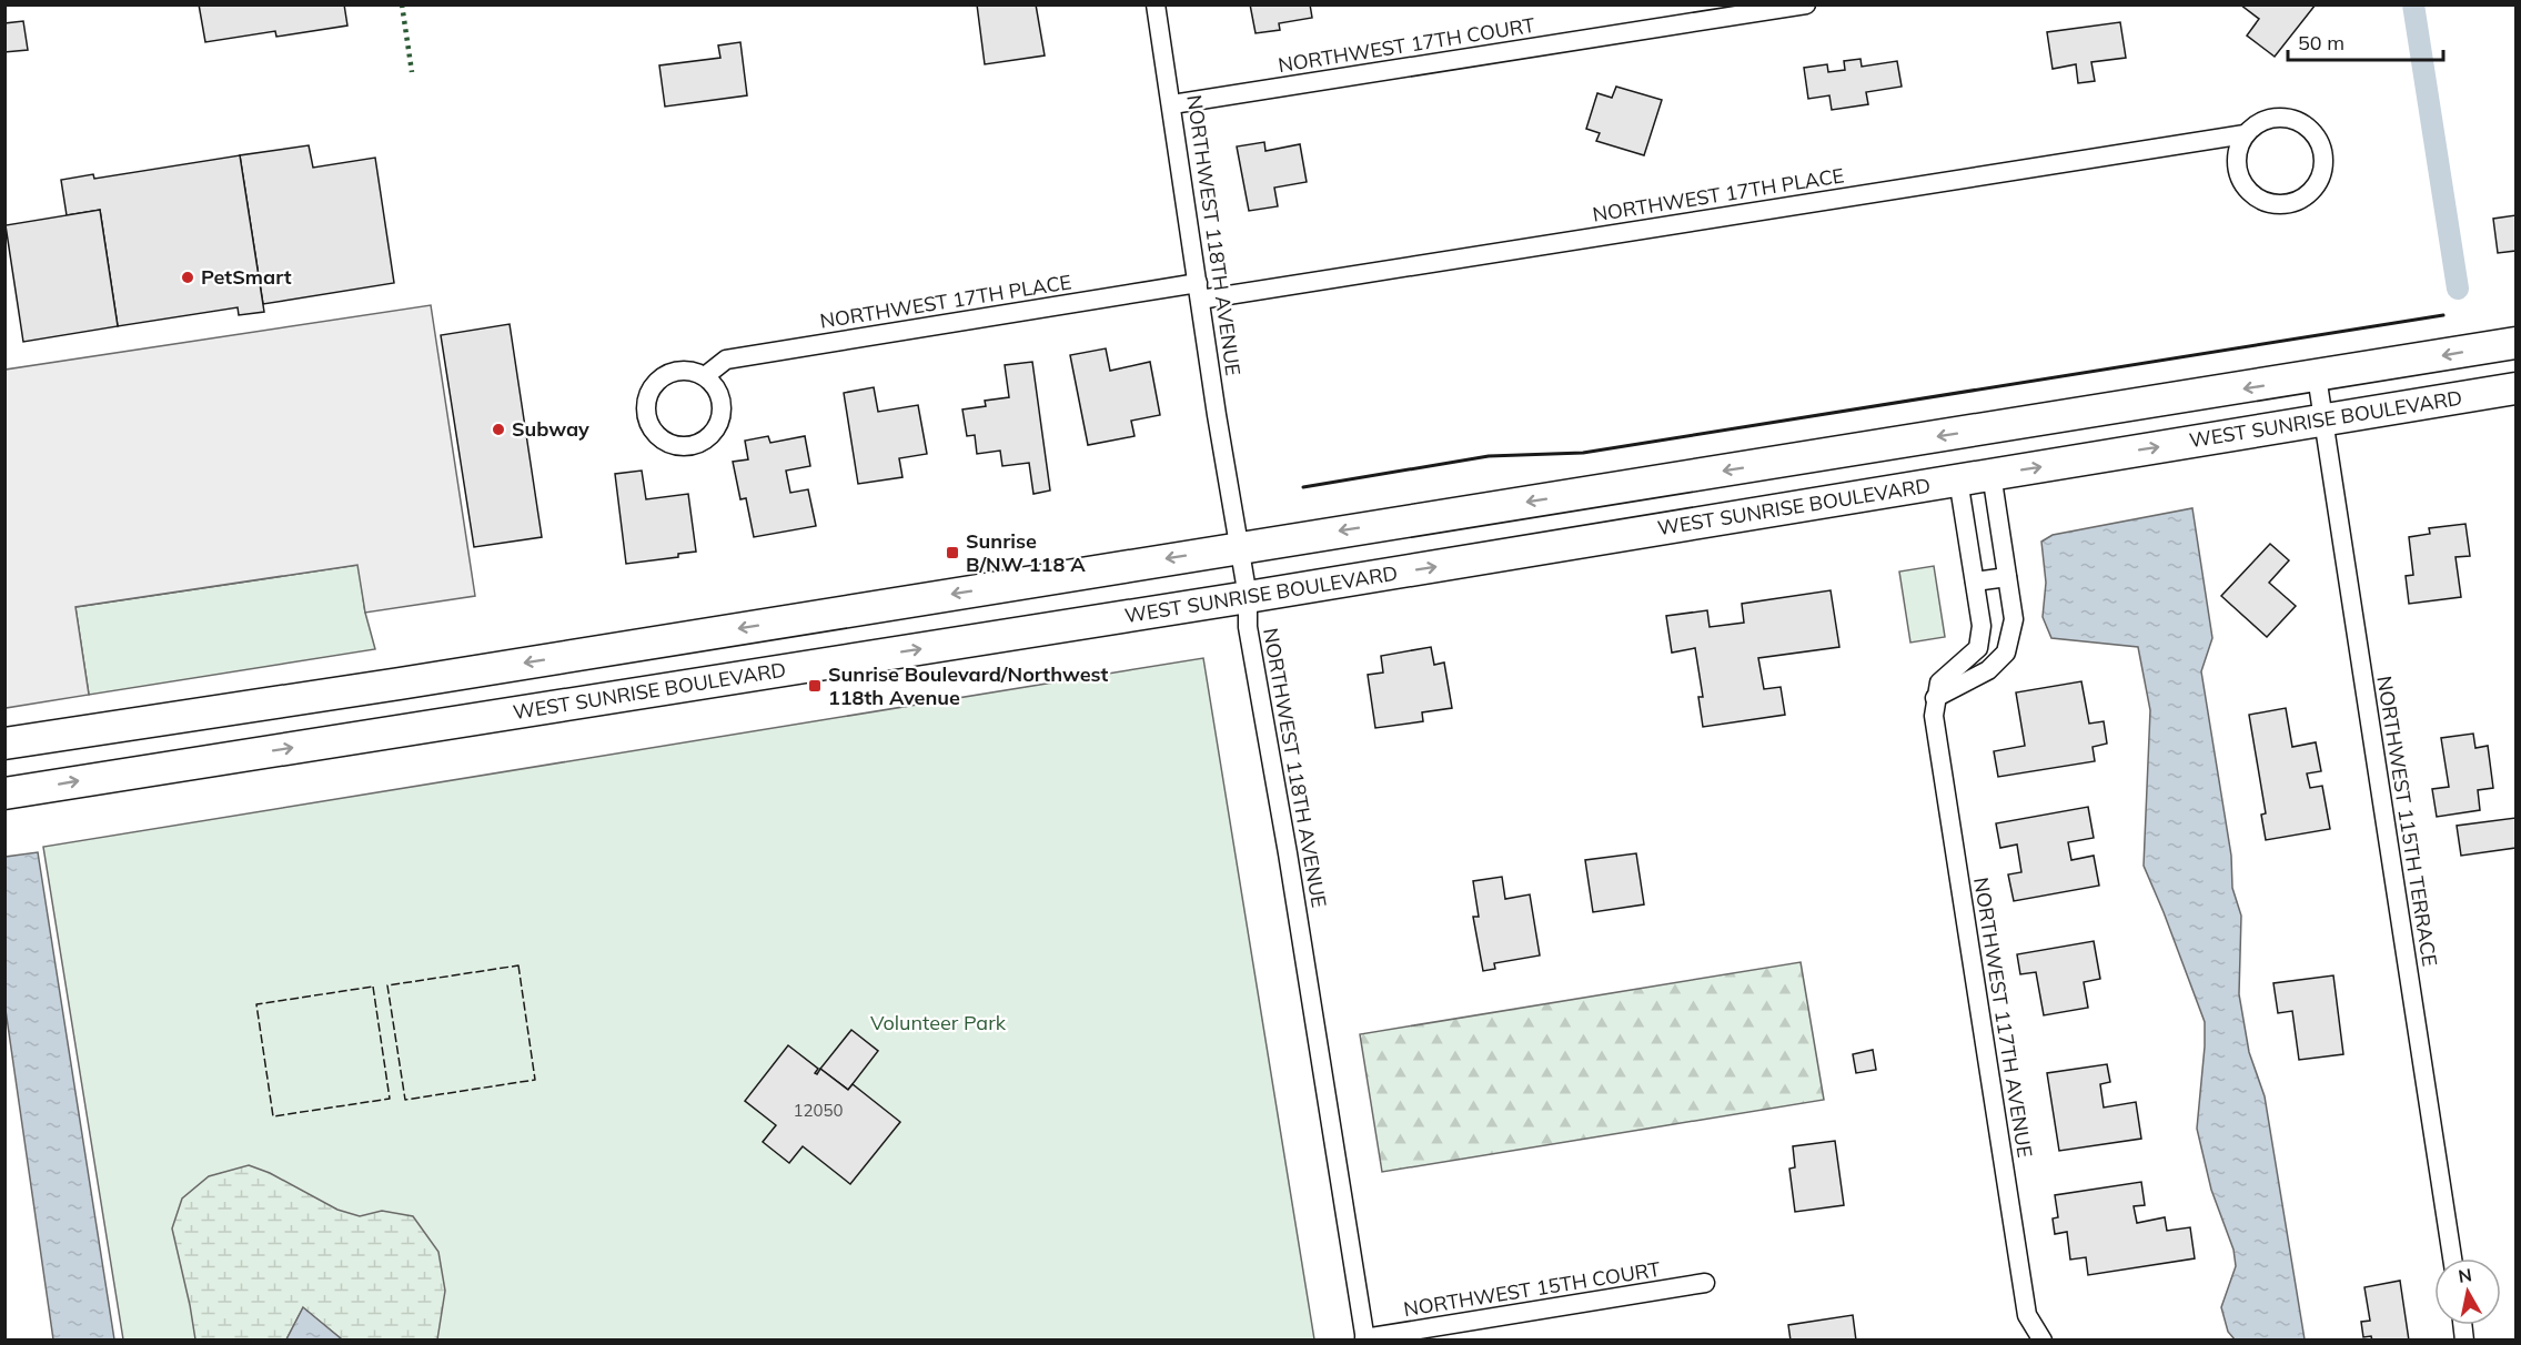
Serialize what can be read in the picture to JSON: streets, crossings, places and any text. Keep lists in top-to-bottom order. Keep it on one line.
{"streets":{"highway":["WEST SUNRISE BOULEVARD"],"street":["NORTHWEST 17TH COURT","NORTHWEST 17TH PLACE","NORTHWEST 118TH AVENUE","NORTHWEST 115TH TERRACE","NORTHWEST 117TH AVENUE","NORTHWEST 15TH COURT"]},"crossings":[["NORTHWEST 17TH COURT","NORTHWEST 118TH AVENUE"],["NORTHWEST 17TH PLACE","NORTHWEST 118TH AVENUE"],["NORTHWEST 118TH AVENUE","WEST SUNRISE BOULEVARD"],["NORTHWEST 118TH AVENUE","NORTHWEST 15TH COURT"],["WEST SUNRISE BOULEVARD","NORTHWEST 115TH TERRACE"]],"parks":["Volunteer Park"],"places":{"other":["PetSmart","Subway"],"transit":["Sunrise B/NW 118 A","Sunrise Boulevard/Northwest 118th Avenue"]},"house_numbers":["12050"],"scale_bar":"50 m","north":"top"}
